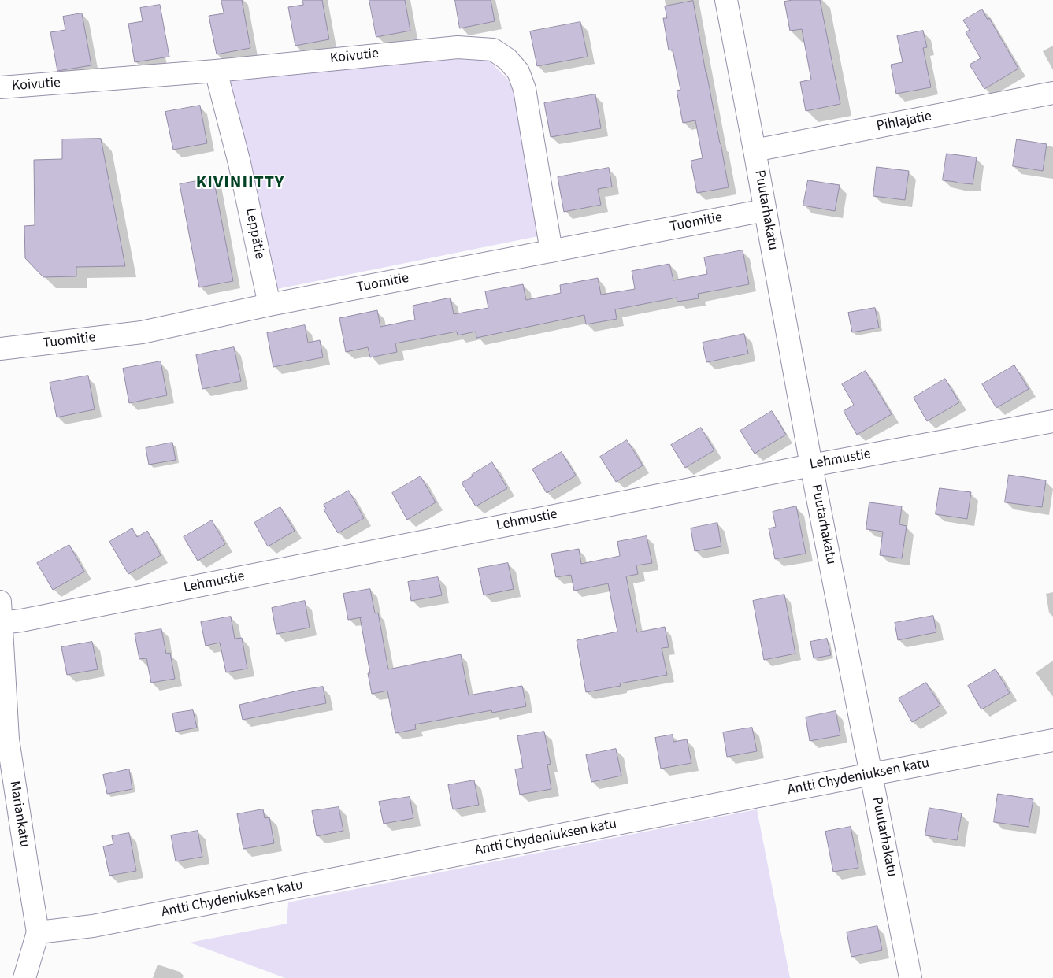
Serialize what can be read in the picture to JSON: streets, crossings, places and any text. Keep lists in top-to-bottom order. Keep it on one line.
{"streets":{"street":["Koivutie","Pihlajatie","Puutarhakatu","Tuomitie","Leppätie","Lehmustie","Antti Chydeniuksen katu","Mariankatu"]},"crossings":[["Koivutie","Tuomitie"],["Koivutie","Leppätie"],["Pihlajatie","Puutarhakatu"],["Puutarhakatu","Tuomitie"],["Puutarhakatu","Lehmustie"],["Puutarhakatu","Antti Chydeniuksen katu"],["Tuomitie","Leppätie"],["Lehmustie","Mariankatu"],["Antti Chydeniuksen katu","Mariankatu"]],"districts":["KIVINIITTY"]}
